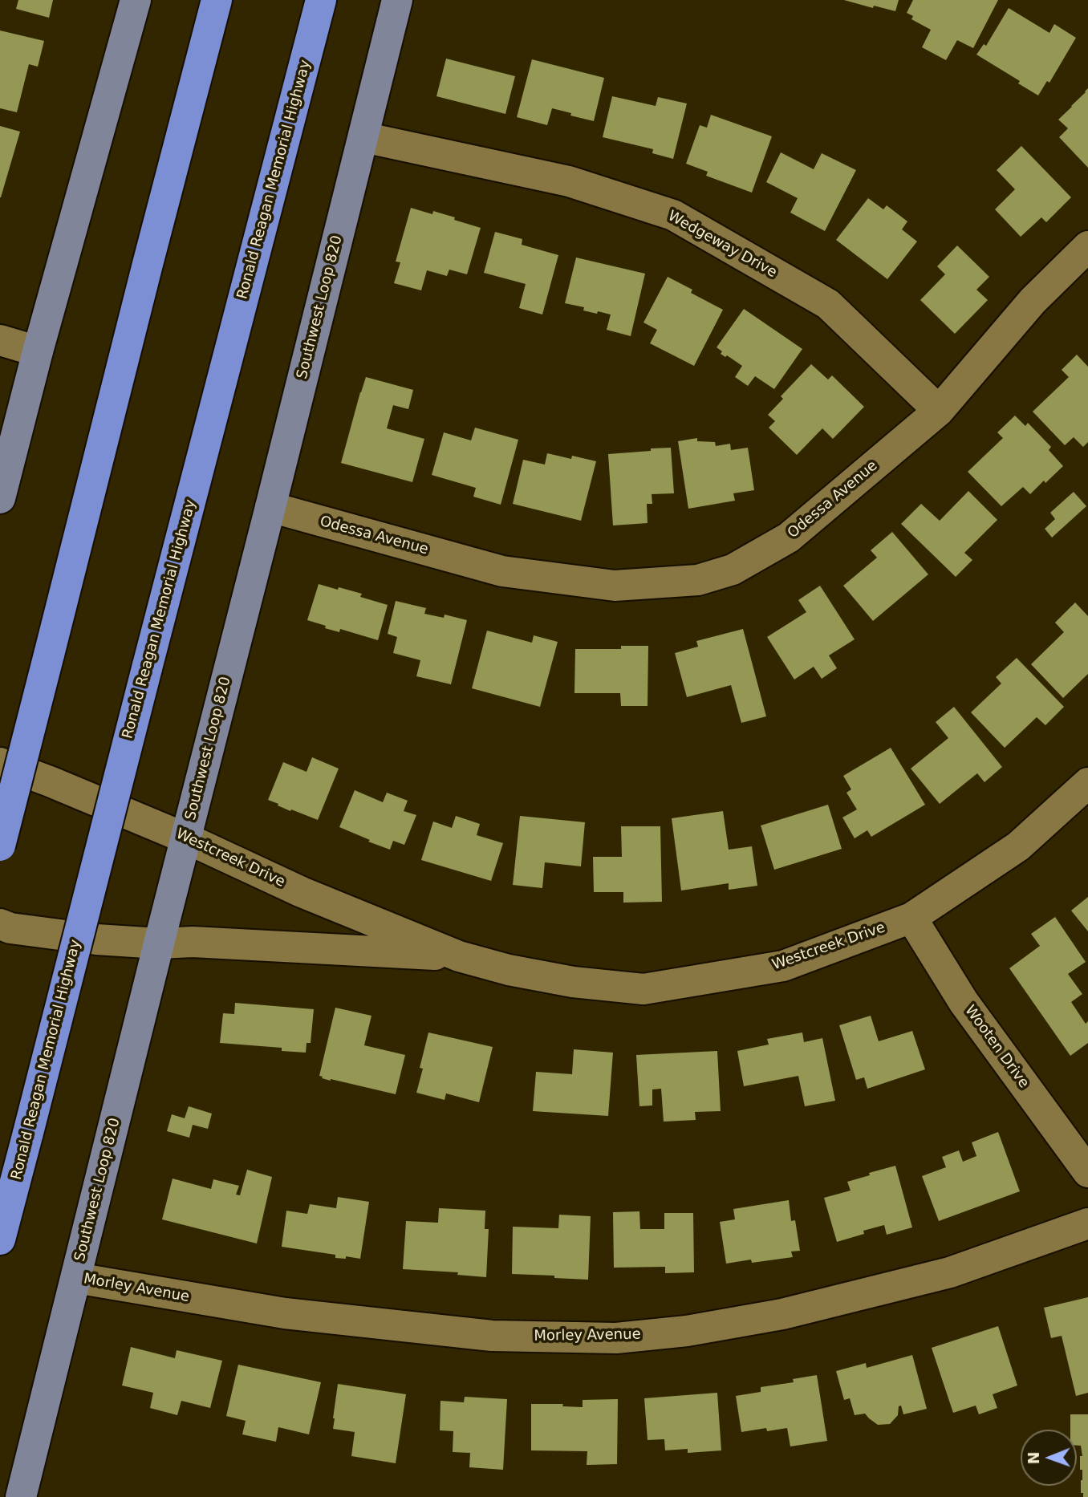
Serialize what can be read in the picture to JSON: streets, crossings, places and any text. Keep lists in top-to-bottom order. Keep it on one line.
{"streets":{"highway":["Ronald Reagan Memorial Highway"],"main road":["Southwest Loop 820"],"street":["Wedgeway Drive","Odessa Avenue","Westcreek Drive","Wooten Drive","Morley Avenue"]},"crossings":[["Wedgeway Drive","Southwest Loop 820"],["Wedgeway Drive","Odessa Avenue"],["Southwest Loop 820","Odessa Avenue"],["Southwest Loop 820","Westcreek Drive"],["Southwest Loop 820","Morley Avenue"],["Westcreek Drive","Wooten Drive"]],"north":"left"}
